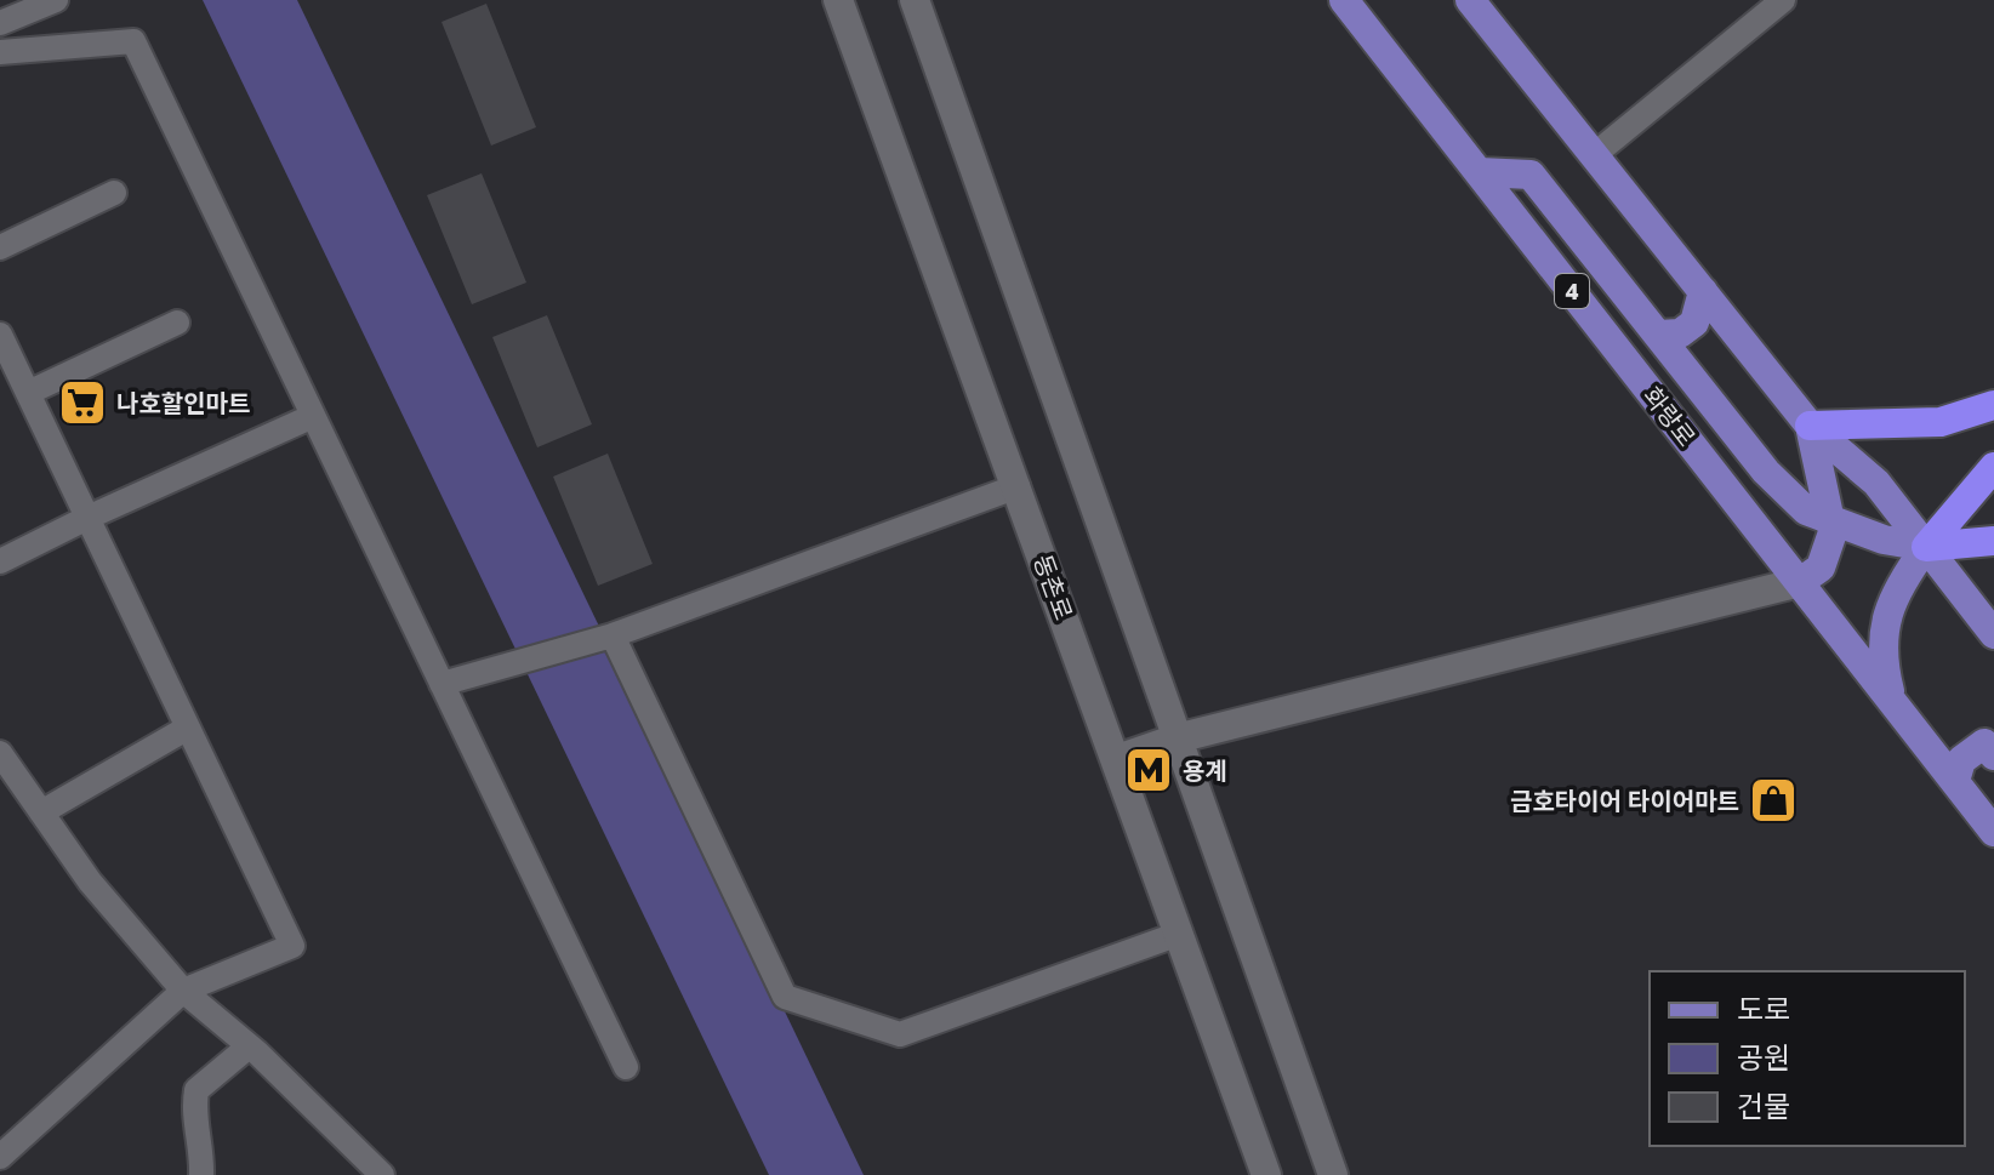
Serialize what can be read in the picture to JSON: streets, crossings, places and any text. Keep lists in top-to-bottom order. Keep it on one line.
{"streets":{"main road":["4","화랑로","동촌로"]},"places":{"supermarket":["나호할인마트"],"metro station":["용계"],"shop":["금호타이어 타이어마트"]},"legend":["도로","공원","건물"]}
